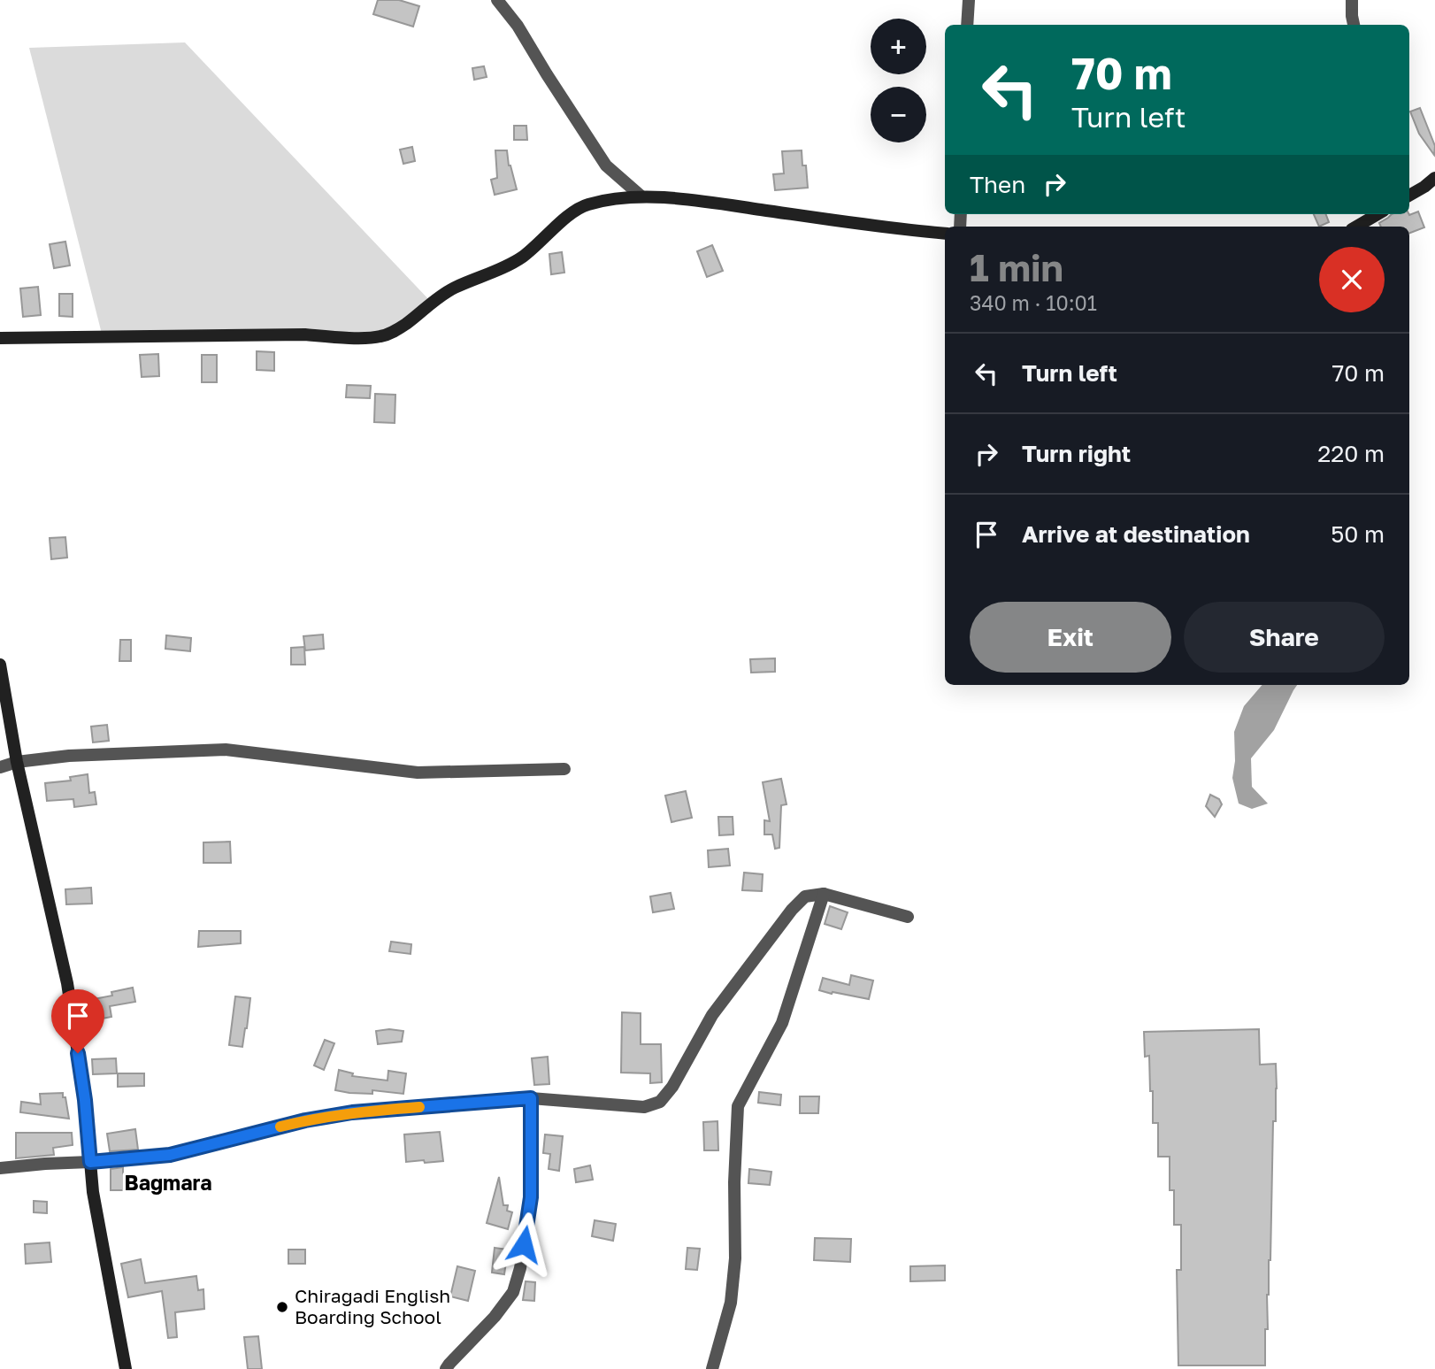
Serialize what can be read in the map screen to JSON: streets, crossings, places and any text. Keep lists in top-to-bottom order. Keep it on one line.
{"districts":["Bagmara"],"places":["Chiragadi English Boarding School"],"page":{"map_buttons":["+","−"],"turn":["70 m","Turn left"],"then":"Then","heading":["1 min","340 m · 10:01"],"list":[{"name":"Turn left","value":"70 m"},{"name":"Turn right","value":"220 m"},{"name":"Arrive at destination","value":"50 m"}],"buttons":["Exit","Share"]}}
